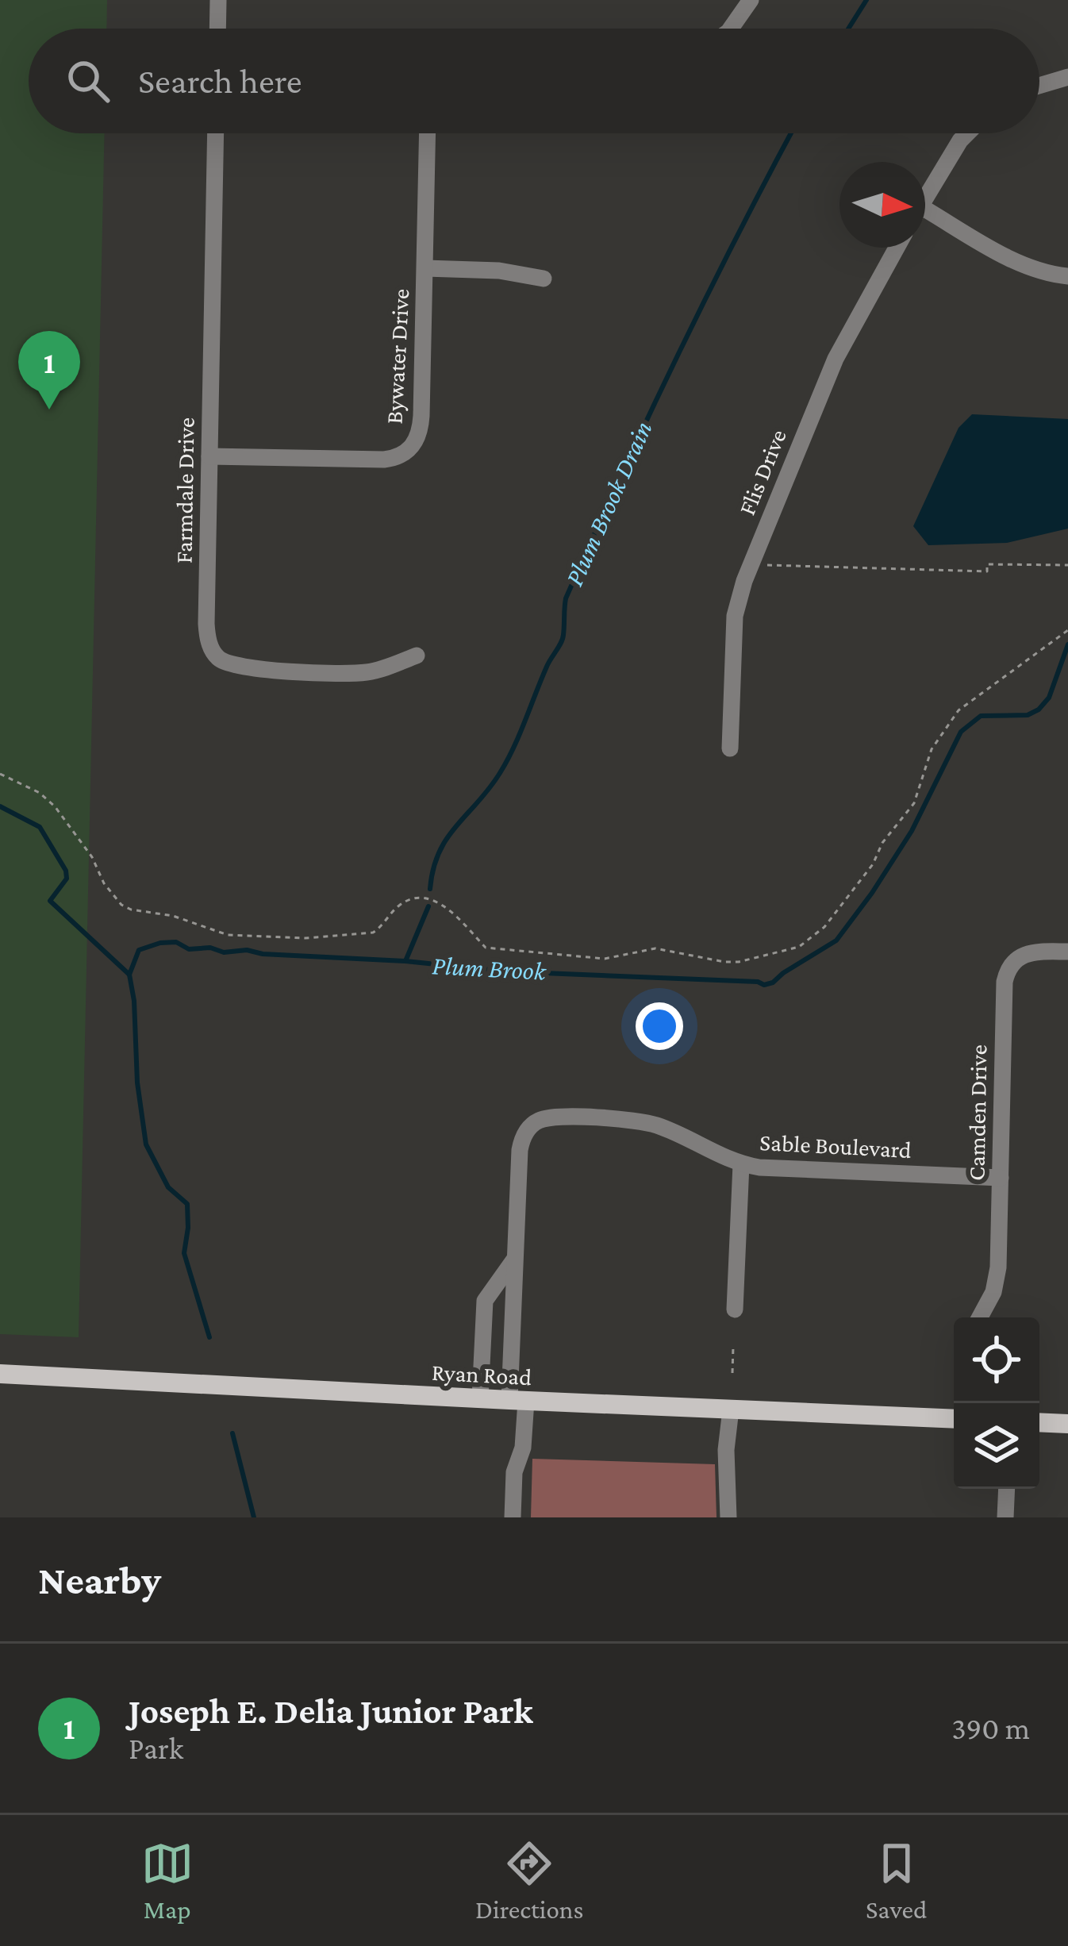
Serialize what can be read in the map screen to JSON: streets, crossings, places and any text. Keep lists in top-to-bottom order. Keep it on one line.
{"streets":{"main road":["Ryan Road"],"street":["Bywater Drive","Flis Drive","Farmdale Drive","Camden Drive","Sable Boulevard"]},"crossings":[["Bywater Drive","Farmdale Drive"],["Camden Drive","Sable Boulevard"],["Sable Boulevard","Ryan Road"]],"water":["Plum Brook Drain","Plum Brook"],"north":"right","page":{"search":"Search here","pins":"1","heading":"Nearby","list":[{"mark":"1","name":"Joseph E. Delia Junior Park","note":"Park","value":"390 m"}],"nav":["Map","Directions","Saved"]}}
